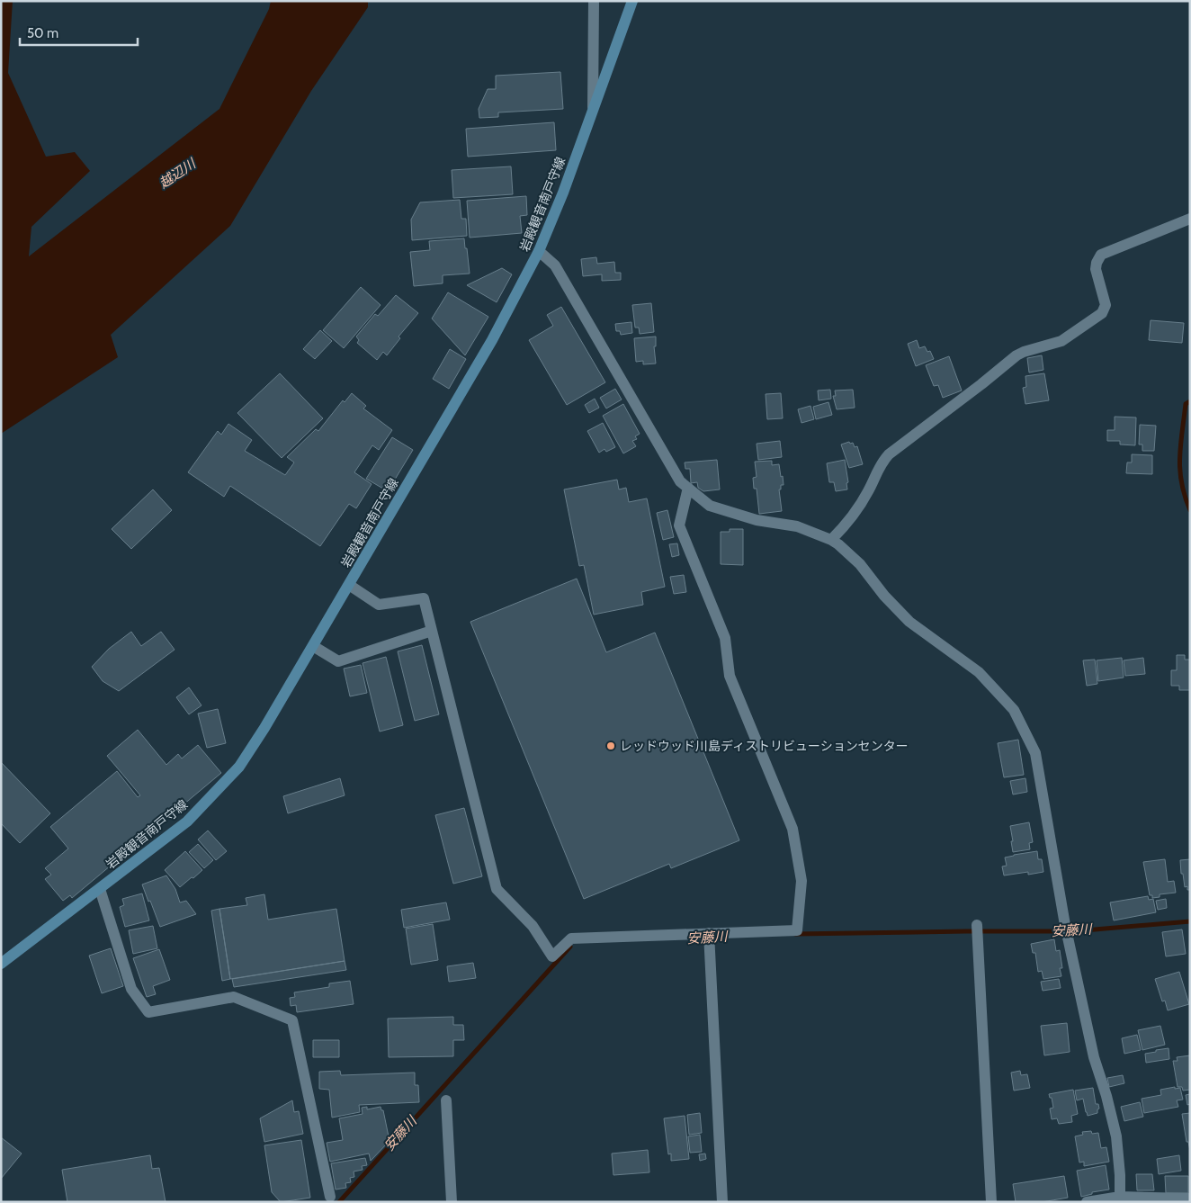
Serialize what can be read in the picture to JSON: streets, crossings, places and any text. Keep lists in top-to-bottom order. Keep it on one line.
{"streets":{"main road":["岩殿観音南戸守線"]},"water":["越辺川","安藤川"],"places":["レッドウッド川島ディストリビューションセンター"],"scale_bar":"50 m"}
